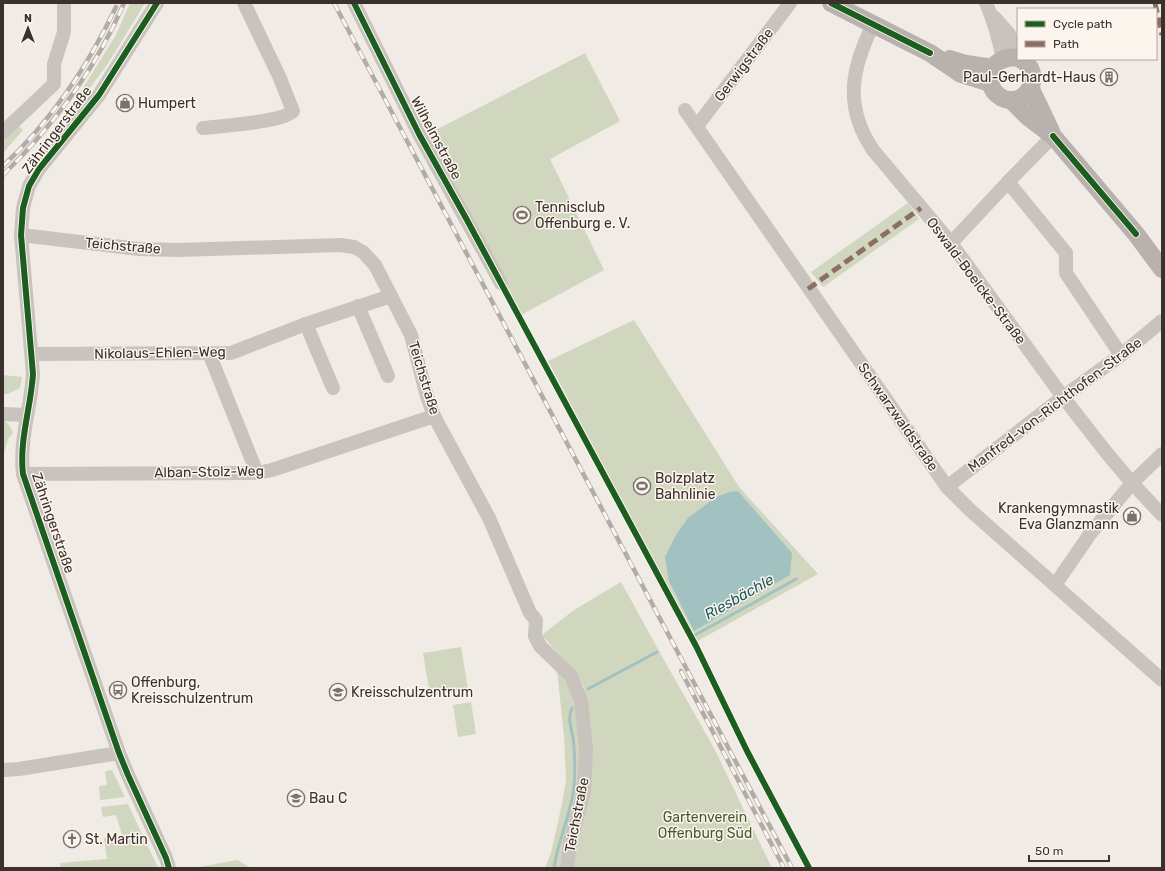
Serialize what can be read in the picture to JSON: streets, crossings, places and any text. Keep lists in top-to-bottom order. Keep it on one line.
{"streets":{"street":["Gerwigstraße","Zähringerstraße","Wilhelmstraße","Teichstraße","Oswald-Boelcke-Straße","Nikolaus-Ehlen-Weg","Manfred-von-Richthofen-Straße","Schwarzwaldstraße","Alban-Stolz-Weg"]},"crossings":[["Gerwigstraße","Schwarzwaldstraße"],["Zähringerstraße","Teichstraße"],["Zähringerstraße","Nikolaus-Ehlen-Weg"],["Zähringerstraße","Alban-Stolz-Weg"],["Teichstraße","Nikolaus-Ehlen-Weg"],["Teichstraße","Alban-Stolz-Weg"],["Oswald-Boelcke-Straße","Manfred-von-Richthofen-Straße"],["Manfred-von-Richthofen-Straße","Schwarzwaldstraße"]],"water":["Riesbächle"],"parks":["Gartenverein Offenburg Süd"],"places":{"building":["Paul-Gerhardt-Haus"],"shop":["Humpert","Krankengymnastik Eva Glanzmann"],"sports":["Tennisclub Offenburg e. V.","Bolzplatz Bahnlinie"],"bus stop":["Offenburg, Kreisschulzentrum"],"school or university":["Kreisschulzentrum","Bau C"],"church":["St. Martin"]},"legend":["Cycle path","Path"],"scale_bar":"50 m","north":"top"}
